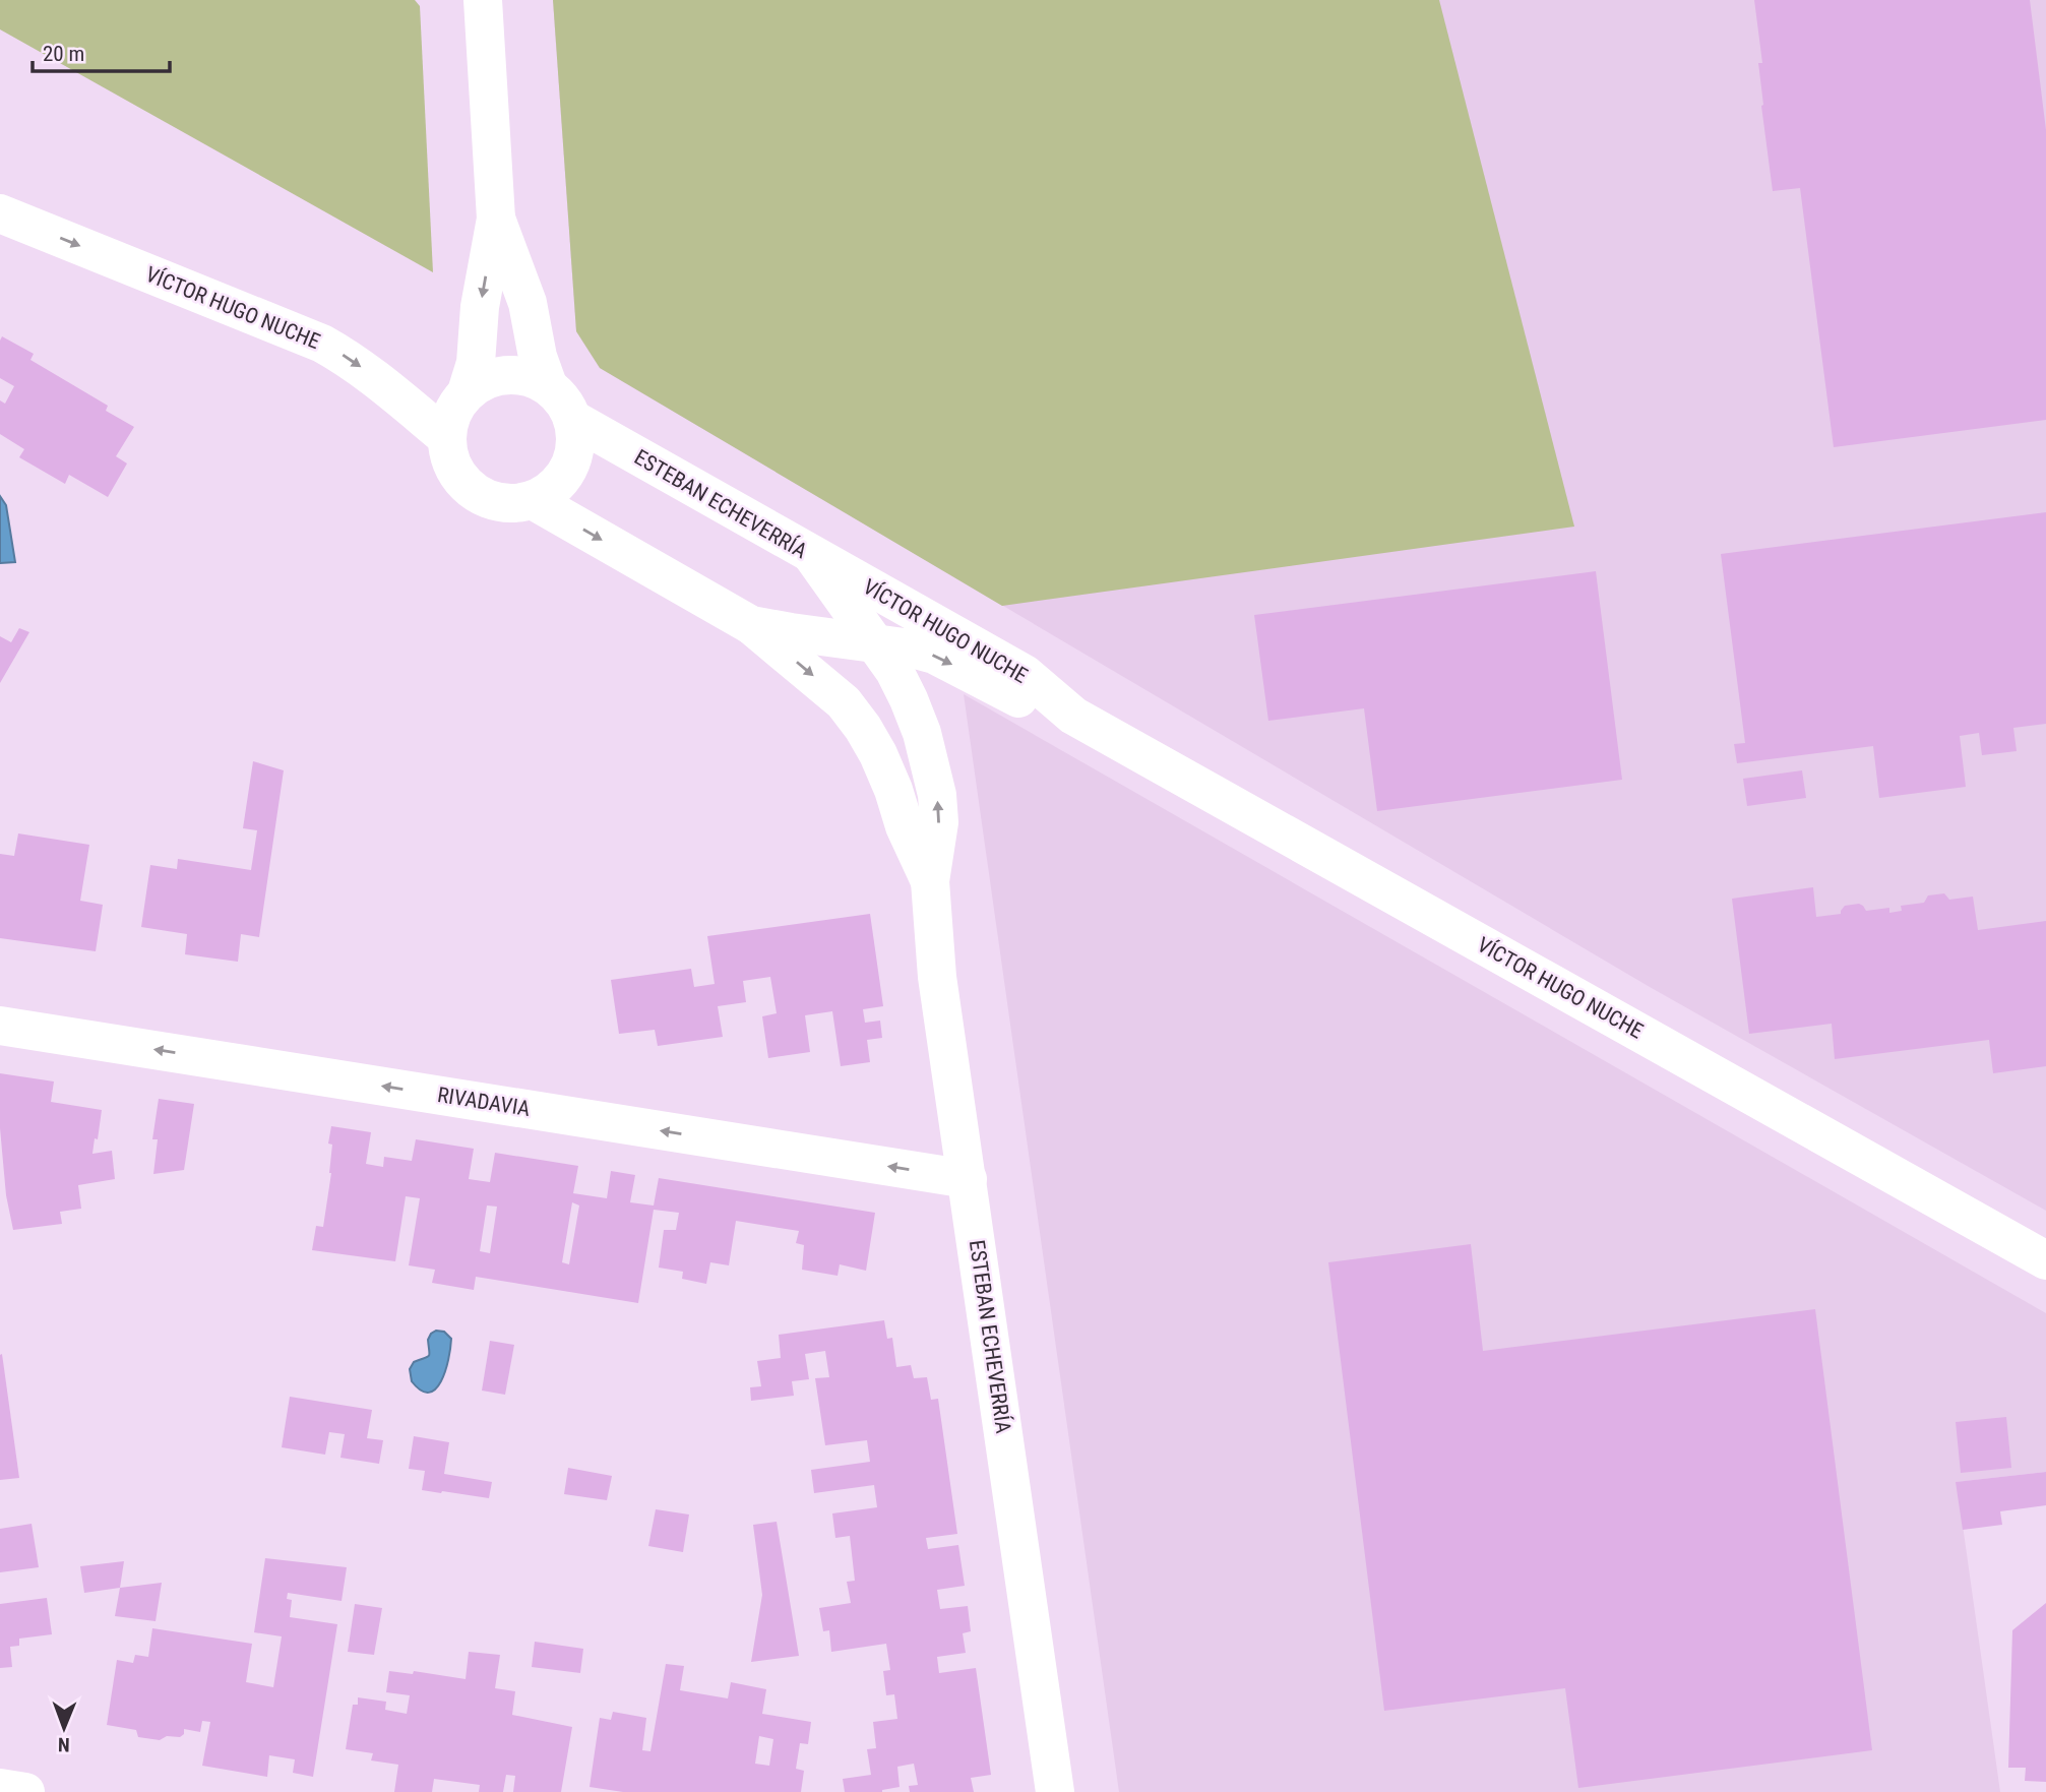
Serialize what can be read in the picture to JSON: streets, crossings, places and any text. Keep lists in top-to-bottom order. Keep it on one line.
{"streets":{"street":["VÍCTOR HUGO NUCHE","ESTEBAN ECHEVERRÍA","RIVADAVIA"]},"crossings":[["VÍCTOR HUGO NUCHE","ESTEBAN ECHEVERRÍA"],["ESTEBAN ECHEVERRÍA","RIVADAVIA"]],"one_way":["RIVADAVIA"],"scale_bar":"20 m","north":"bottom"}
